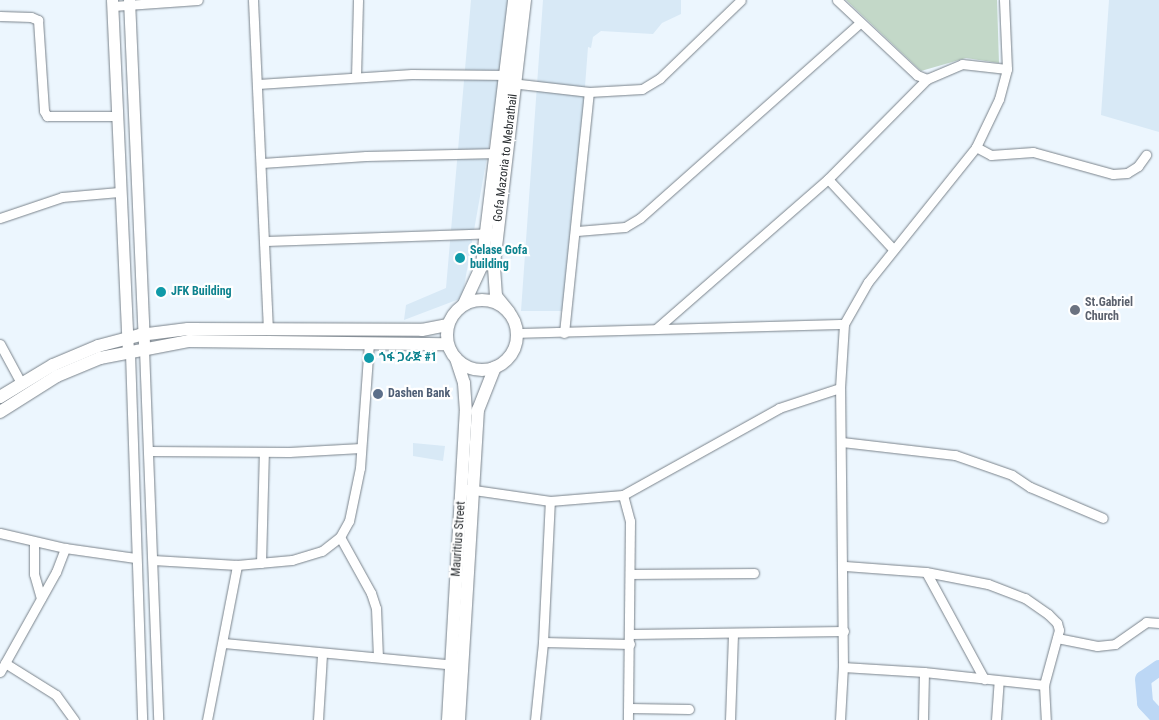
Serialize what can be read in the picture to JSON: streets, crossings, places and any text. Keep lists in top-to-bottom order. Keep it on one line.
{"streets":{"main road":["Gofa Mazoria to Mebrathail","Mauritius Street"]},"crossings":[["Gofa Mazoria to Mebrathail","Mauritius Street"]],"places":["Selase Gofa building","JFK Building","St.Gabriel Church","ጎፋ ጋራጅ #1","Dashen Bank"]}
